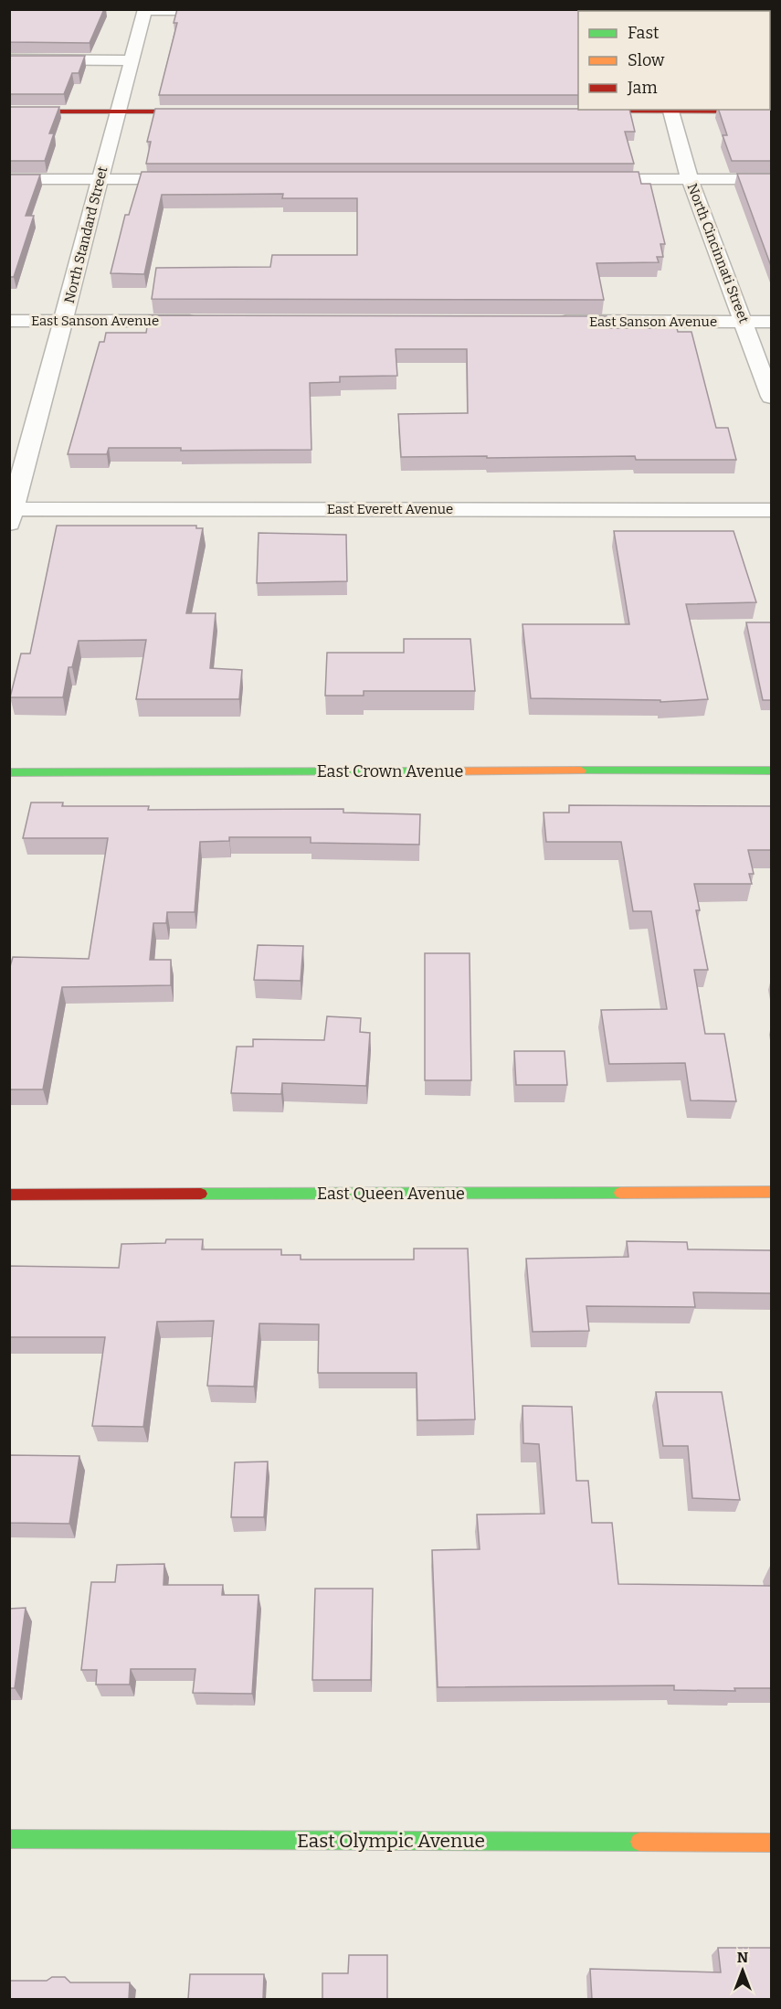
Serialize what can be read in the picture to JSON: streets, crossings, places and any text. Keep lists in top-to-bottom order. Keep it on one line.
{"streets":{"street":["North Standard Street","North Cincinnati Street","East Sanson Avenue","East Everett Avenue","East Crown Avenue","East Queen Avenue","East Olympic Avenue"]},"crossings":[["North Standard Street","East Sanson Avenue"],["North Standard Street","East Everett Avenue"],["North Cincinnati Street","East Sanson Avenue"]],"legend":["Fast","Slow","Jam"],"north":"top"}
